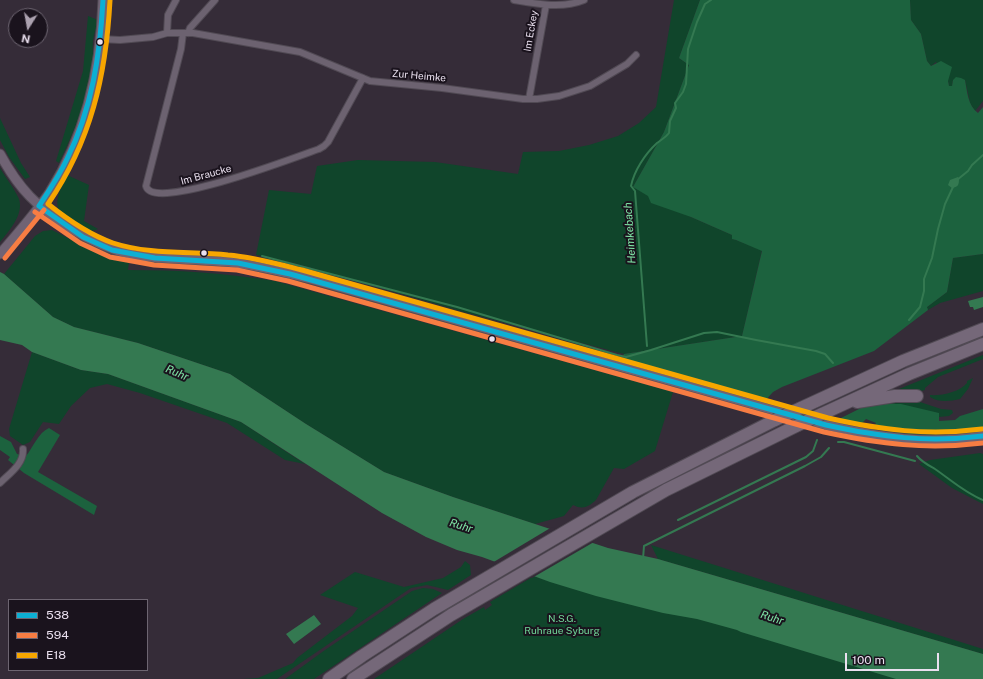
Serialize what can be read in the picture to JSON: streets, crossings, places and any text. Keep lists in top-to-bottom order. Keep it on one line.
{"streets":{"street":["Im Eckey","Zur Heimke","Im Braucke"]},"crossings":[["Im Eckey","Zur Heimke"],["Zur Heimke","Im Braucke"]],"water":["Heimkebach","Ruhr"],"parks":["N.S.G. Ruhraue Syburg"],"lines":["transit line 538","transit line E18","transit line 594"],"legend":["538","594","E18"],"scale_bar":"100 m","north":"bottom"}
